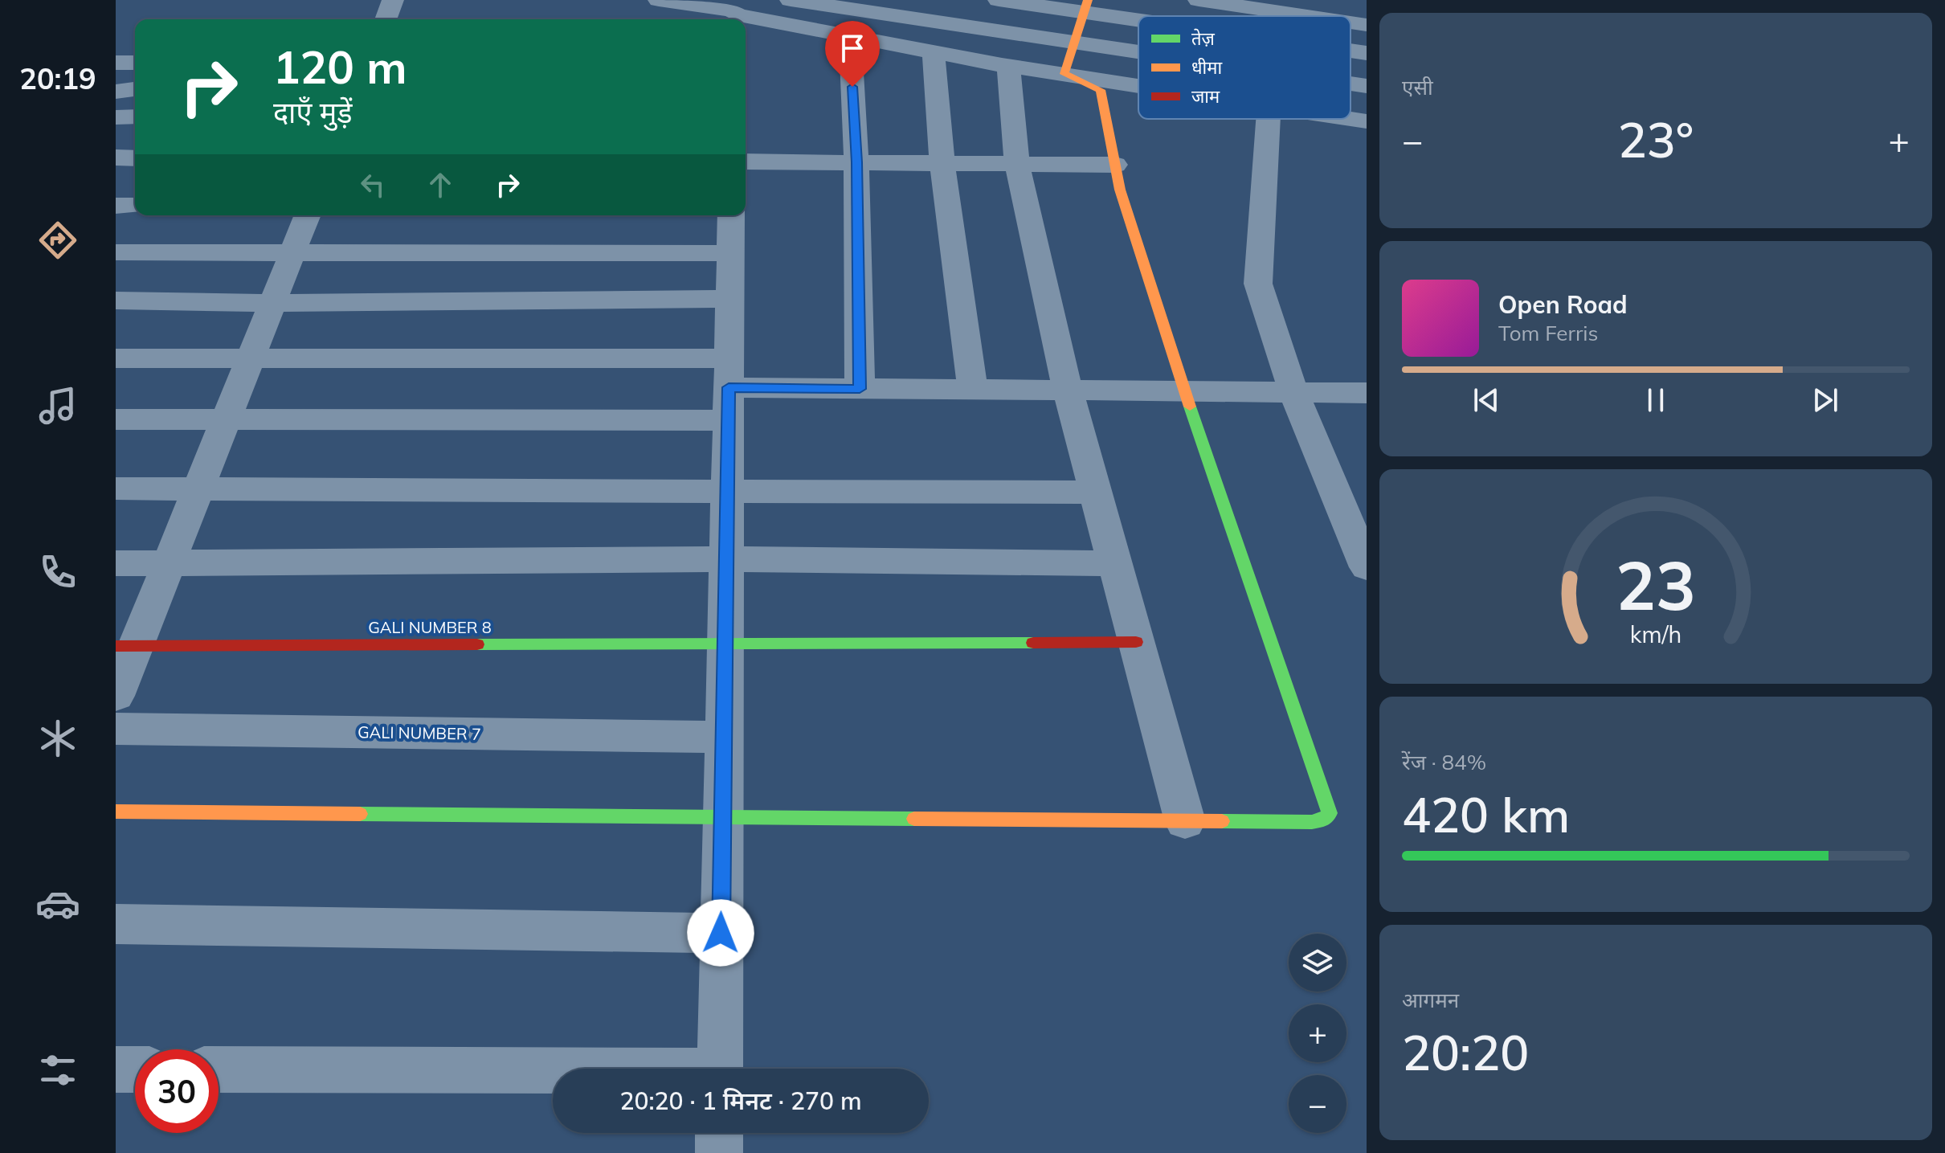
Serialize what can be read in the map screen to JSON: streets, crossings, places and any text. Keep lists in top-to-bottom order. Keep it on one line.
{"streets":{"street":["GALI NUMBER 8","GALI NUMBER 7"]},"legend":["तेज़","धीमा","जाम"],"page":{"tabs":"20:19","tile":["एसी",["रेंज · 84%","420 km"],["आगमन","20:20"]],"turn":["120 m","दाएँ मुड़ें"],"heat":["−","23°","+"],"song":["Open Road","Tom Ferris"],"map_buttons":["+","−"],"limit":"30","trip":"20:20 · 1 मिनट · 270 m","gauge":["23","km/h"]}}
